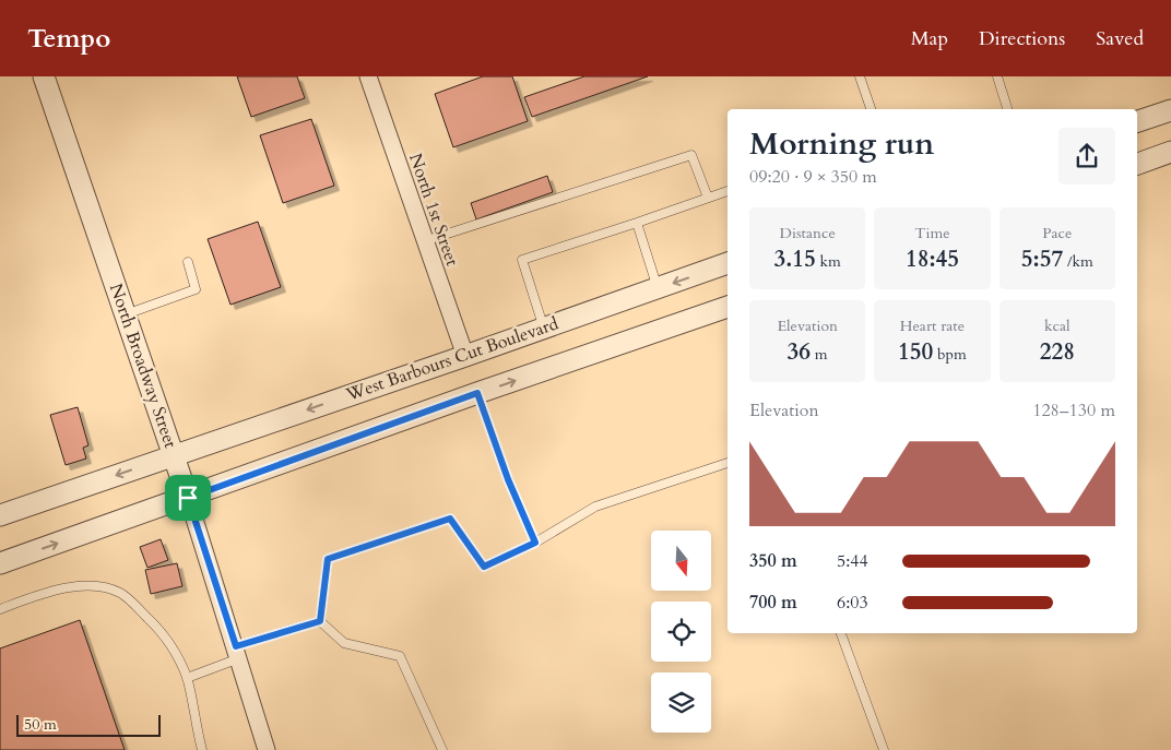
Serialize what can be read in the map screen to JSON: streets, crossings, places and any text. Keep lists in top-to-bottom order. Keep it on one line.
{"streets":{"street":["North 1st Street","West Barbours Cut Boulevard","North Broadway Street"]},"crossings":[["North 1st Street","West Barbours Cut Boulevard"],["West Barbours Cut Boulevard","North Broadway Street"]],"scale_bar":"50 m","north":"bottom","page":{"header":"Tempo","nav":["Map","Directions","Saved"],"heading":["Morning run","09:20 · 9 × 350 m"],"stats":[["Distance","3.15 km"],["Time","18:45"],["Pace","5:57 /km"],["Elevation","36 m"],["Heart rate","150 bpm"],["kcal","228"]],"chart":["Elevation","128–130 m"],"list":[{"name":"350 m","note":"5:44"},{"name":"700 m","note":"6:03"}],"scale":"50 m"}}
